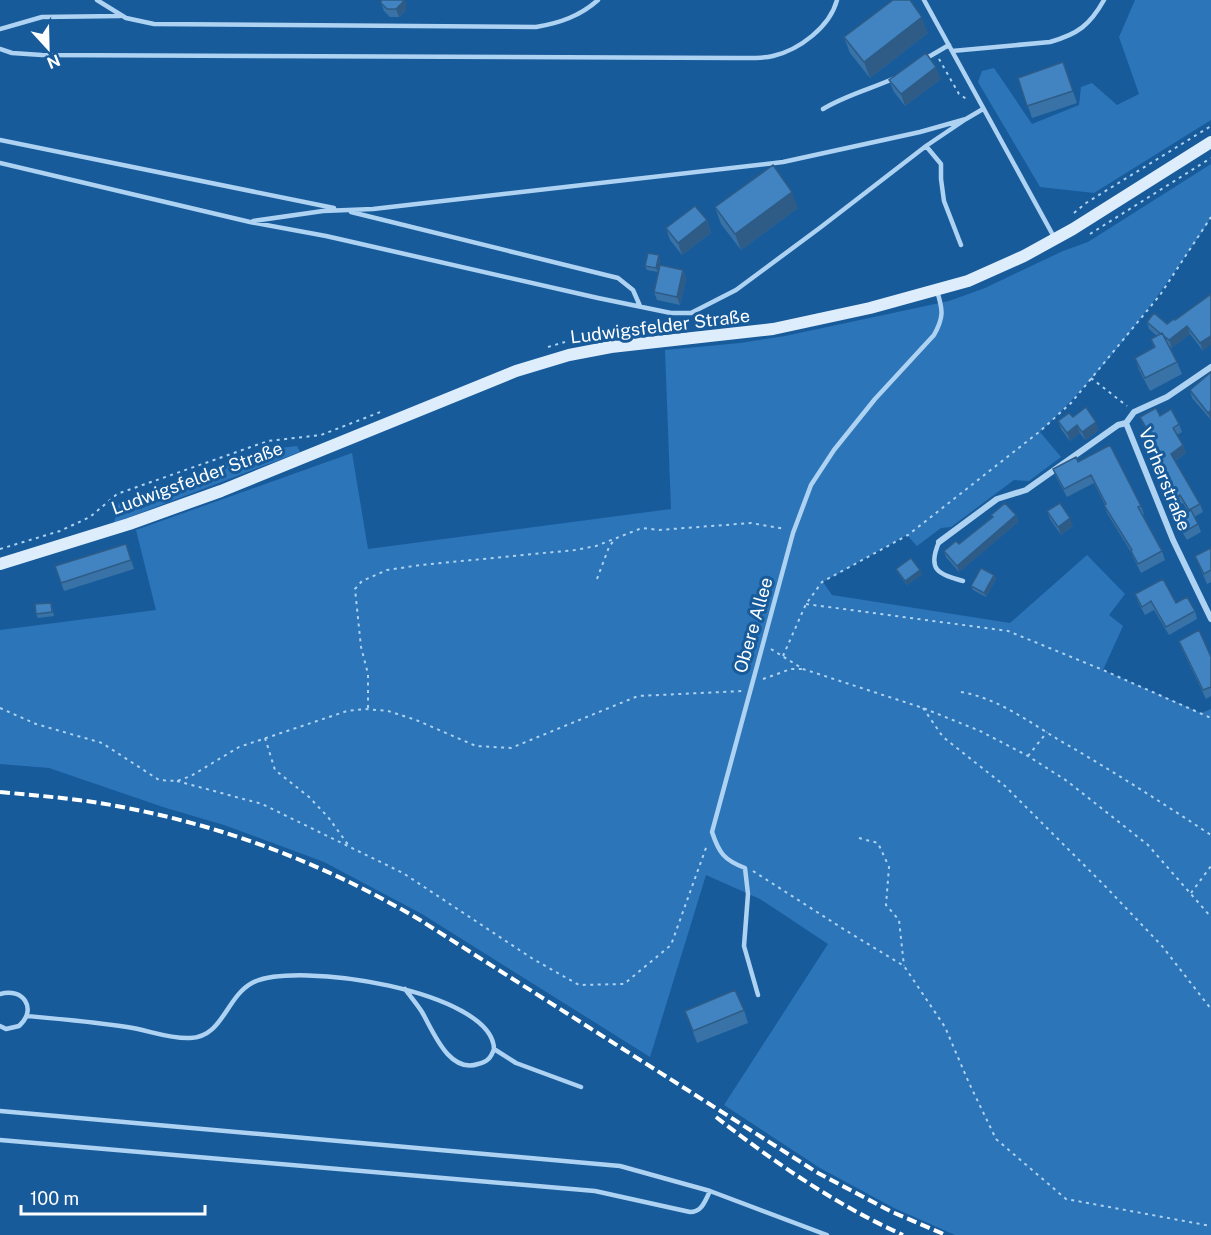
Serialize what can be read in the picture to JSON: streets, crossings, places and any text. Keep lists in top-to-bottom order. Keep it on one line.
{"streets":{"street":["Ludwigsfelder Straße","Vorherstraße"],"lane":["Obere Allee"]},"crossings":[["Ludwigsfelder Straße","Obere Allee"]],"scale_bar":"100 m","north":"bottom"}
